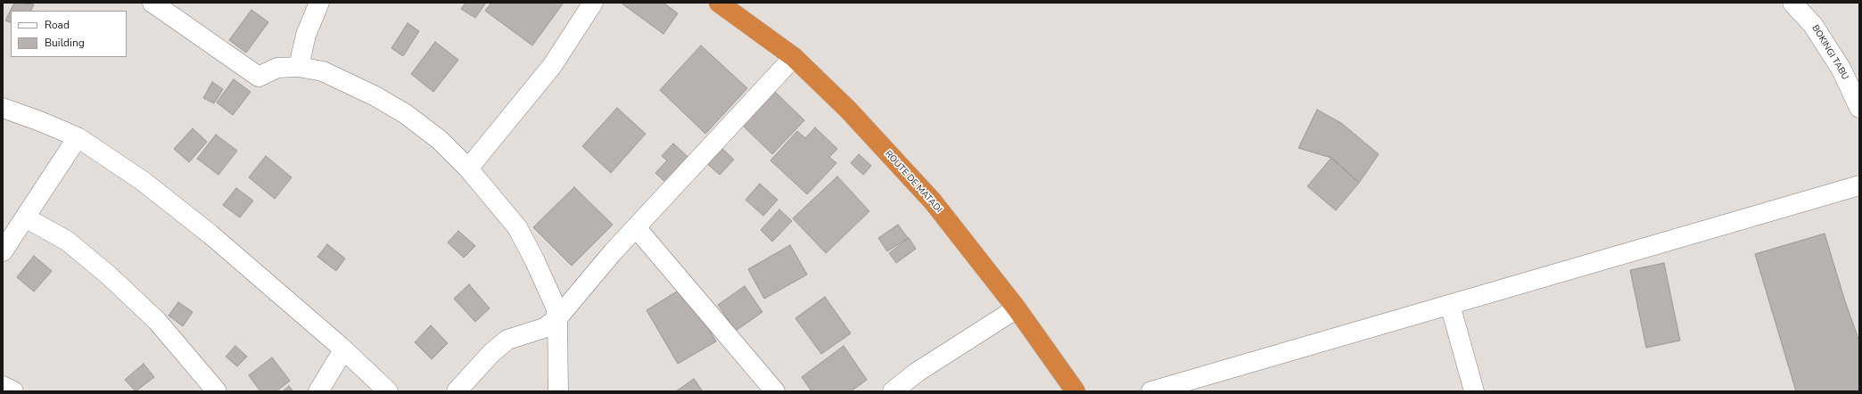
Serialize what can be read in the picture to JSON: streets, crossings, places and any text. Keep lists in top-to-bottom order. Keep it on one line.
{"streets":{"highway":["ROUTE DE MATADI"],"street":["BOKINGI TABU"]},"legend":["Road","Building"]}
